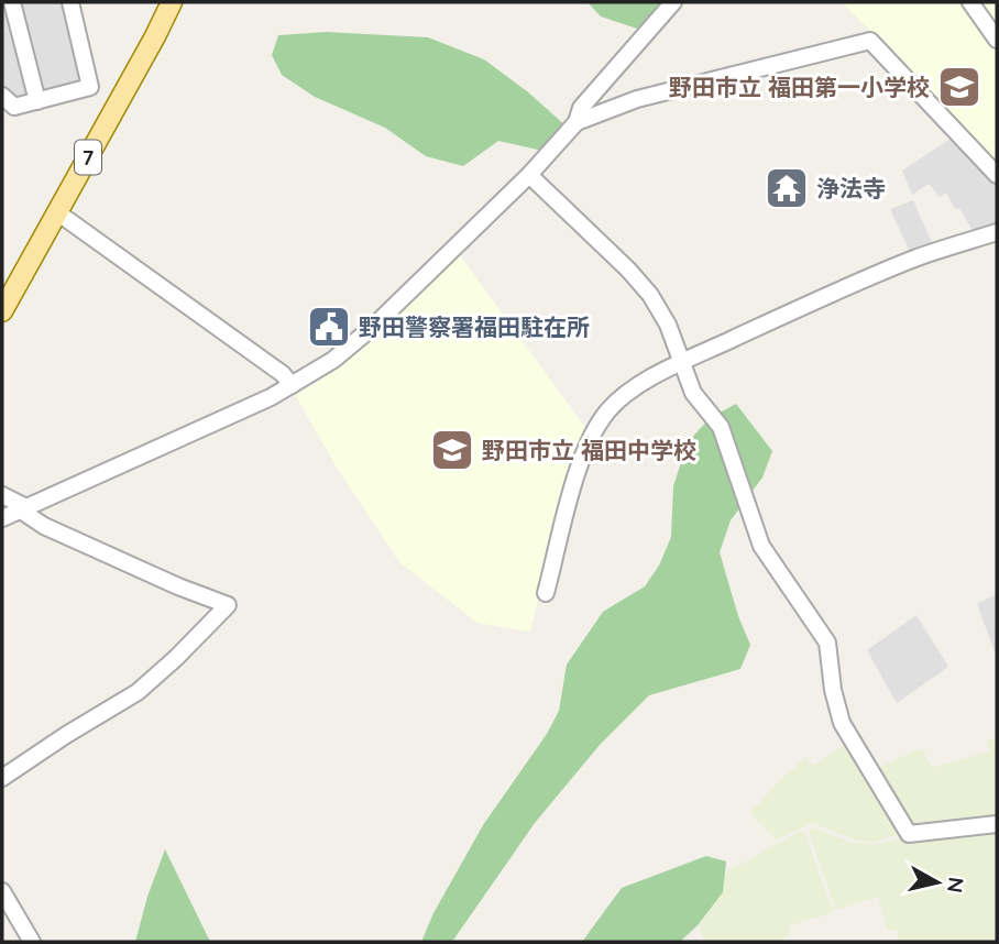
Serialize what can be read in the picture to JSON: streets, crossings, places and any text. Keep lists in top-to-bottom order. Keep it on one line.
{"streets":{"main road":["7"]},"places":{"school or university":["野田市立 福田第一小学校","野田市立 福田中学校"],"temple":["浄法寺"],"public building":["野田警察署福田駐在所"]},"north":"right"}
